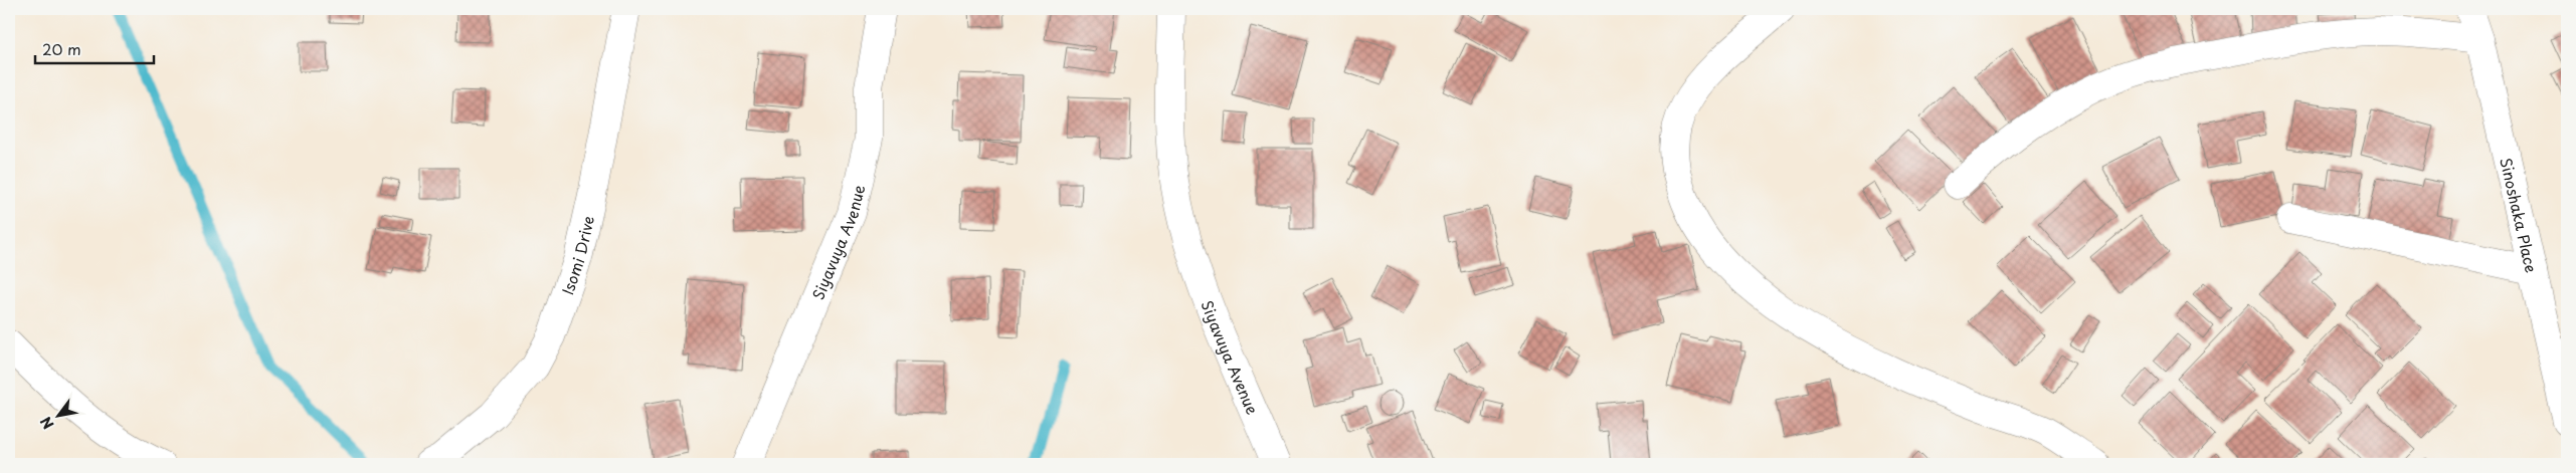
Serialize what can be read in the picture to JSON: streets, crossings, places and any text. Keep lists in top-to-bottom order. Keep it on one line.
{"streets":{"street":["Sinoshaka Place","Siyavuya Avenue","Isomi Drive"]},"scale_bar":"20 m","north":"bottom left"}
